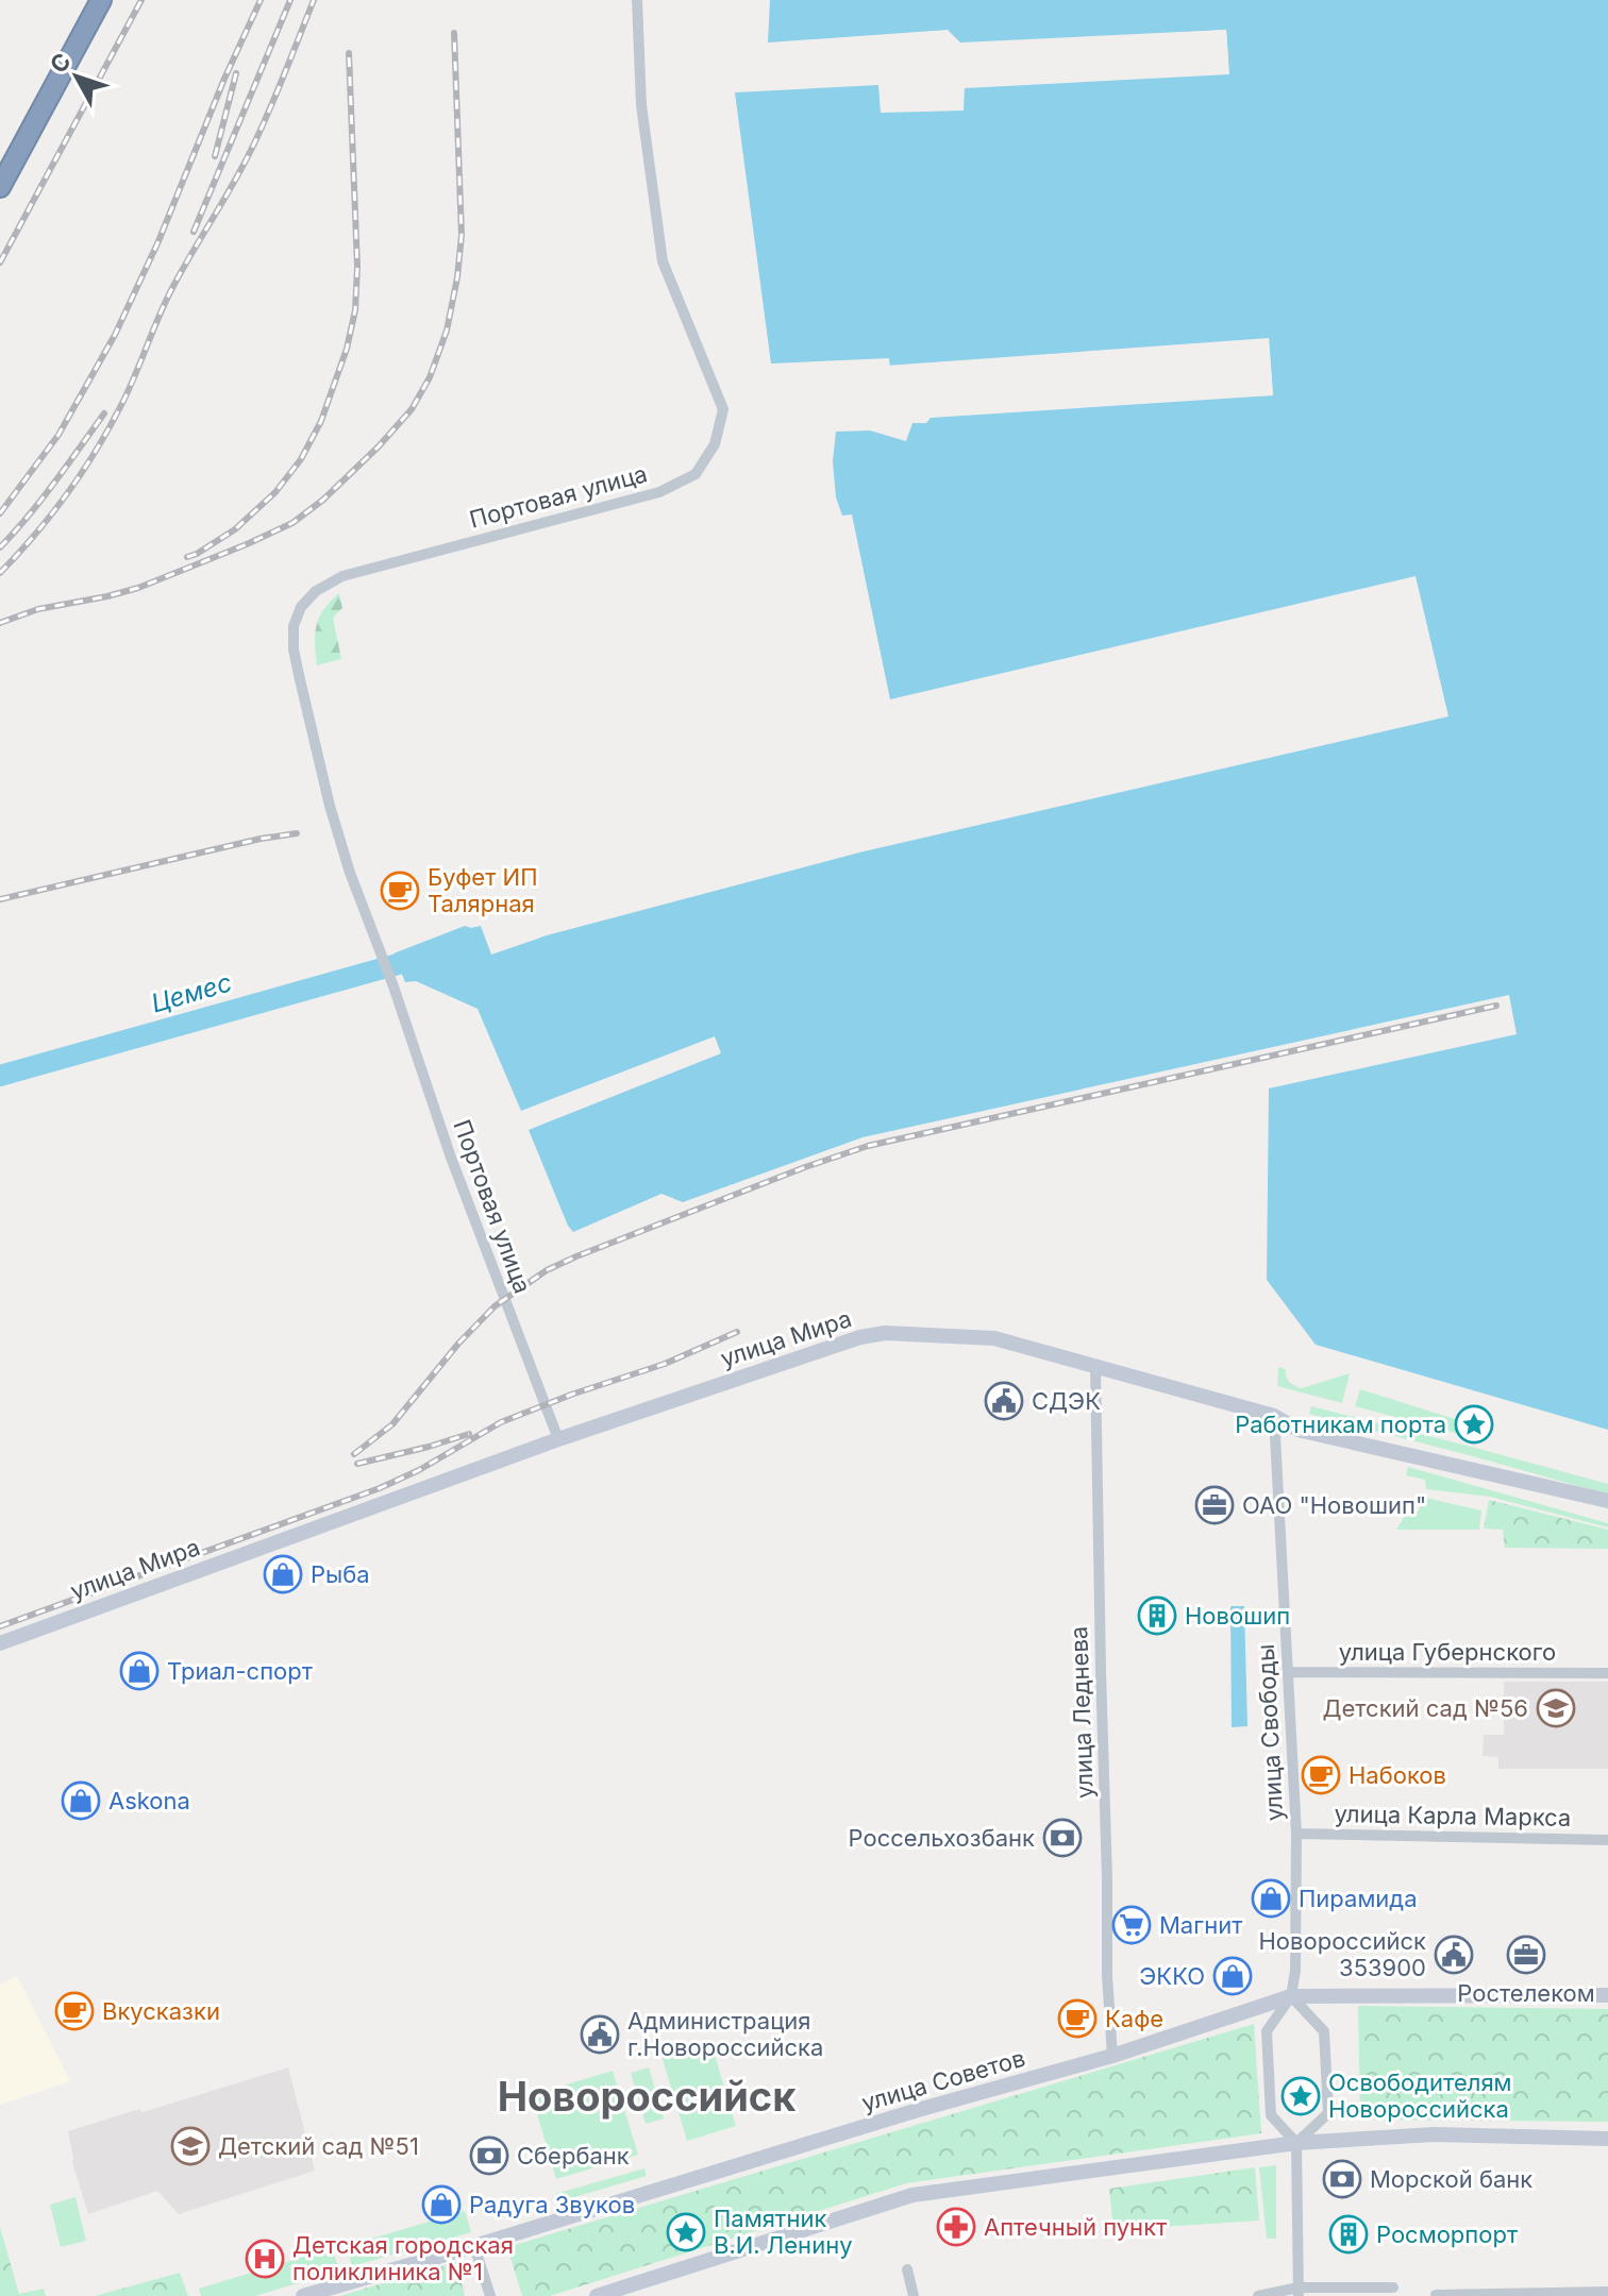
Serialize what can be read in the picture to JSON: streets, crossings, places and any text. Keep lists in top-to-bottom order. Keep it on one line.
{"streets":{"street":["Портовая улица","улица Мира","улица Губернского","улица Леднева","улица Свободы","улица Карла Маркса","улица Советов"]},"crossings":[["Портовая улица","улица Мира"],["улица Мира","улица Леднева"],["улица Мира","улица Свободы"],["улица Губернского","улица Свободы"],["улица Леднева","улица Советов"],["улица Свободы","улица Карла Маркса"],["улица Свободы","улица Советов"]],"districts":["Новороссийск"],"water":["Цемес"],"places":{"cafe":["Буфет ИП Талярная","Набоков","Вкусказки","Кафе"],"public building":["СДЭК","Новороссийск 353900","Администрация г.Новороссийска"],"place":["Работникам порта","Освободителям Новороссийска","Памятник В.И. Ленину"],"office":["ОАО \"Новошип\"","Ростелеком"],"shop":["Рыба","Триал-спорт","Askona","Пирамида","ЭККО","Радуга Звуков"],"building":["Новошип","Росморпорт"],"school or university":["Детский сад №56","Детский сад №51"],"bank":["Россельхозбанк","Сбербанк","Морской банк"],"supermarket":["Магнит"],"pharmacy":["Аптечный пункт"],"hospital":["Детская городская поликлиника №1"]},"north":"top left"}
